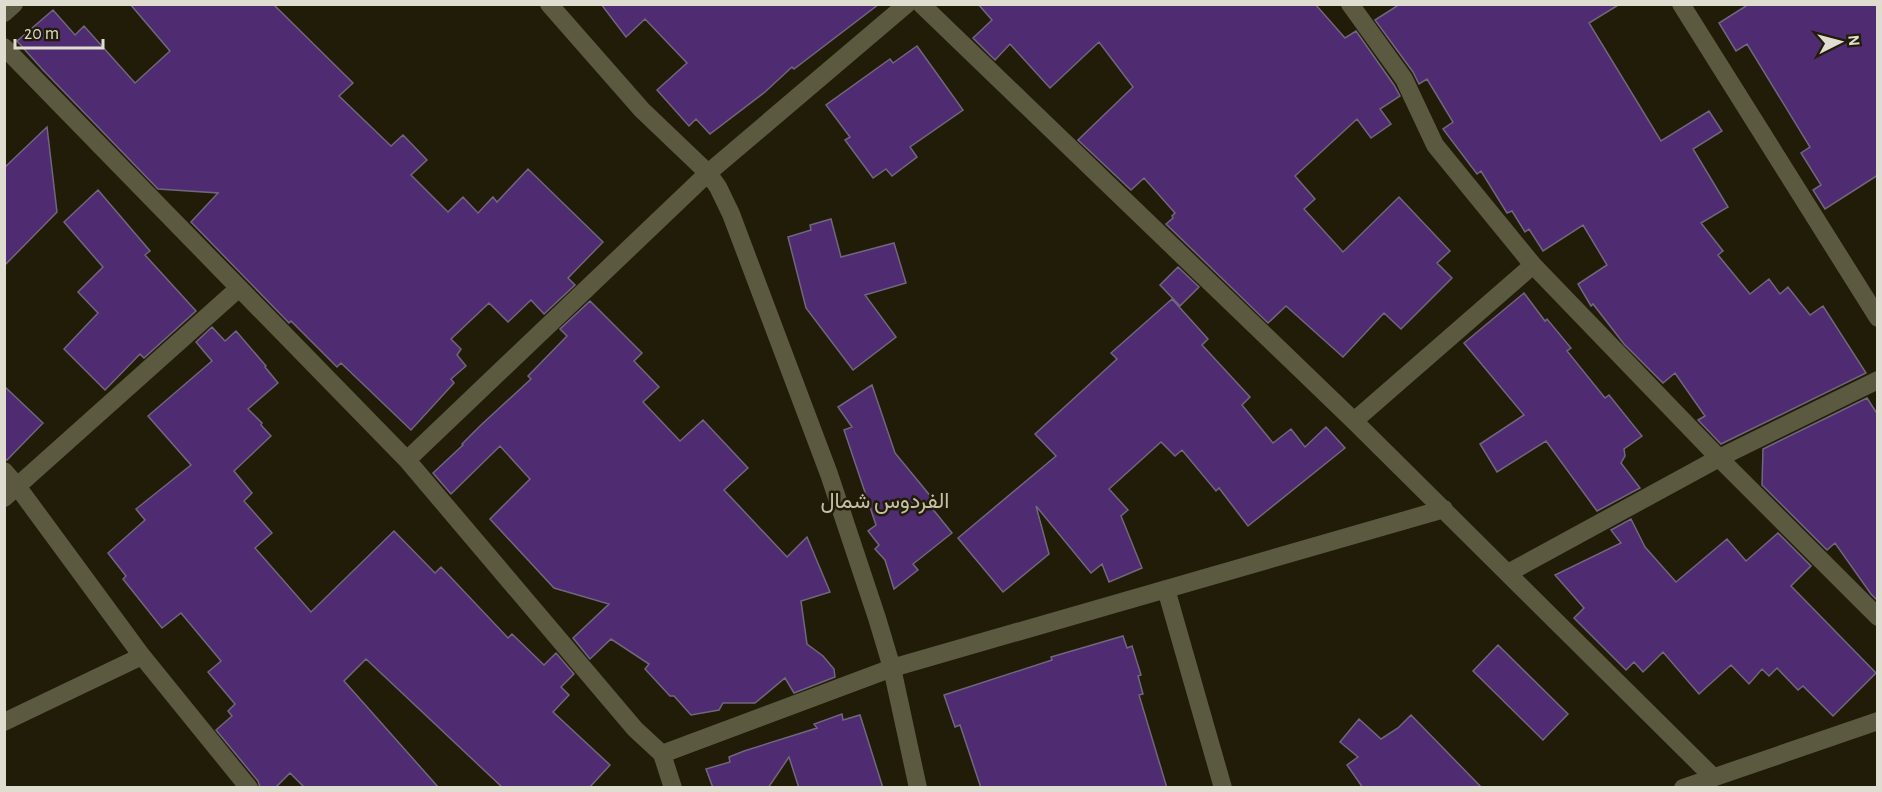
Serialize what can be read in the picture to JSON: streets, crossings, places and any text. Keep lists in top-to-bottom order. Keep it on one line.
{"districts":["الفردوس شمال"],"scale_bar":"20 m","north":"right"}
